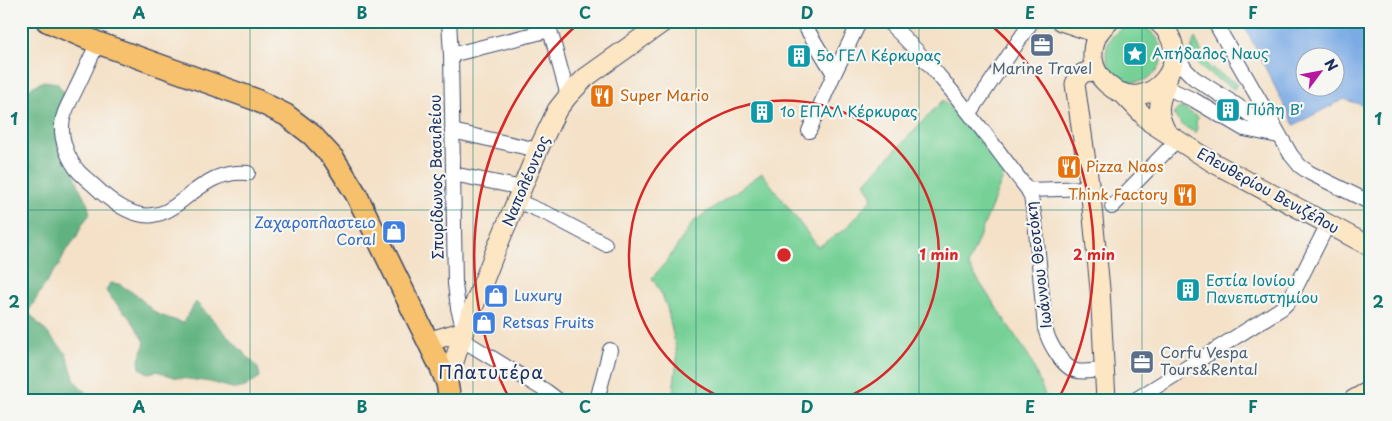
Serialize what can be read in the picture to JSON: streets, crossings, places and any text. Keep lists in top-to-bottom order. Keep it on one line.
{"streets":{"main road":["Ναπολέοντος","Ελευθερίου Βενιζέλου"],"street":["Σπυρίδωνος Βασιλείου","Ιωάννου Θεοτόκη"]},"crossings":[["Σπυρίδωνος Βασιλείου","Ναπολέοντος"]],"districts":["Πλατυτέρα"],"places":{"office":["Marine Travel","Corfu Vespa Tours&Rental"],"place":["Απήδαλος Ναυς"],"building":["5ο ΓΕΛ Κέρκυρας","Πύλη Β'","1ο ΕΠΑΛ Κέρκυρας","Εστία Ιονίου Πανεπιστημίου"],"restaurant":["Super Mario","Pizza Naos","Think Factory"],"shop":["Ζαχαροπλαστειο Coral","Luxury","Retsas Fruits"]},"north":"top right","grid":{"columns":["A","B","C","D","E","F"],"rows":["1","2"]},"rings":["1 min","2 min"]}
